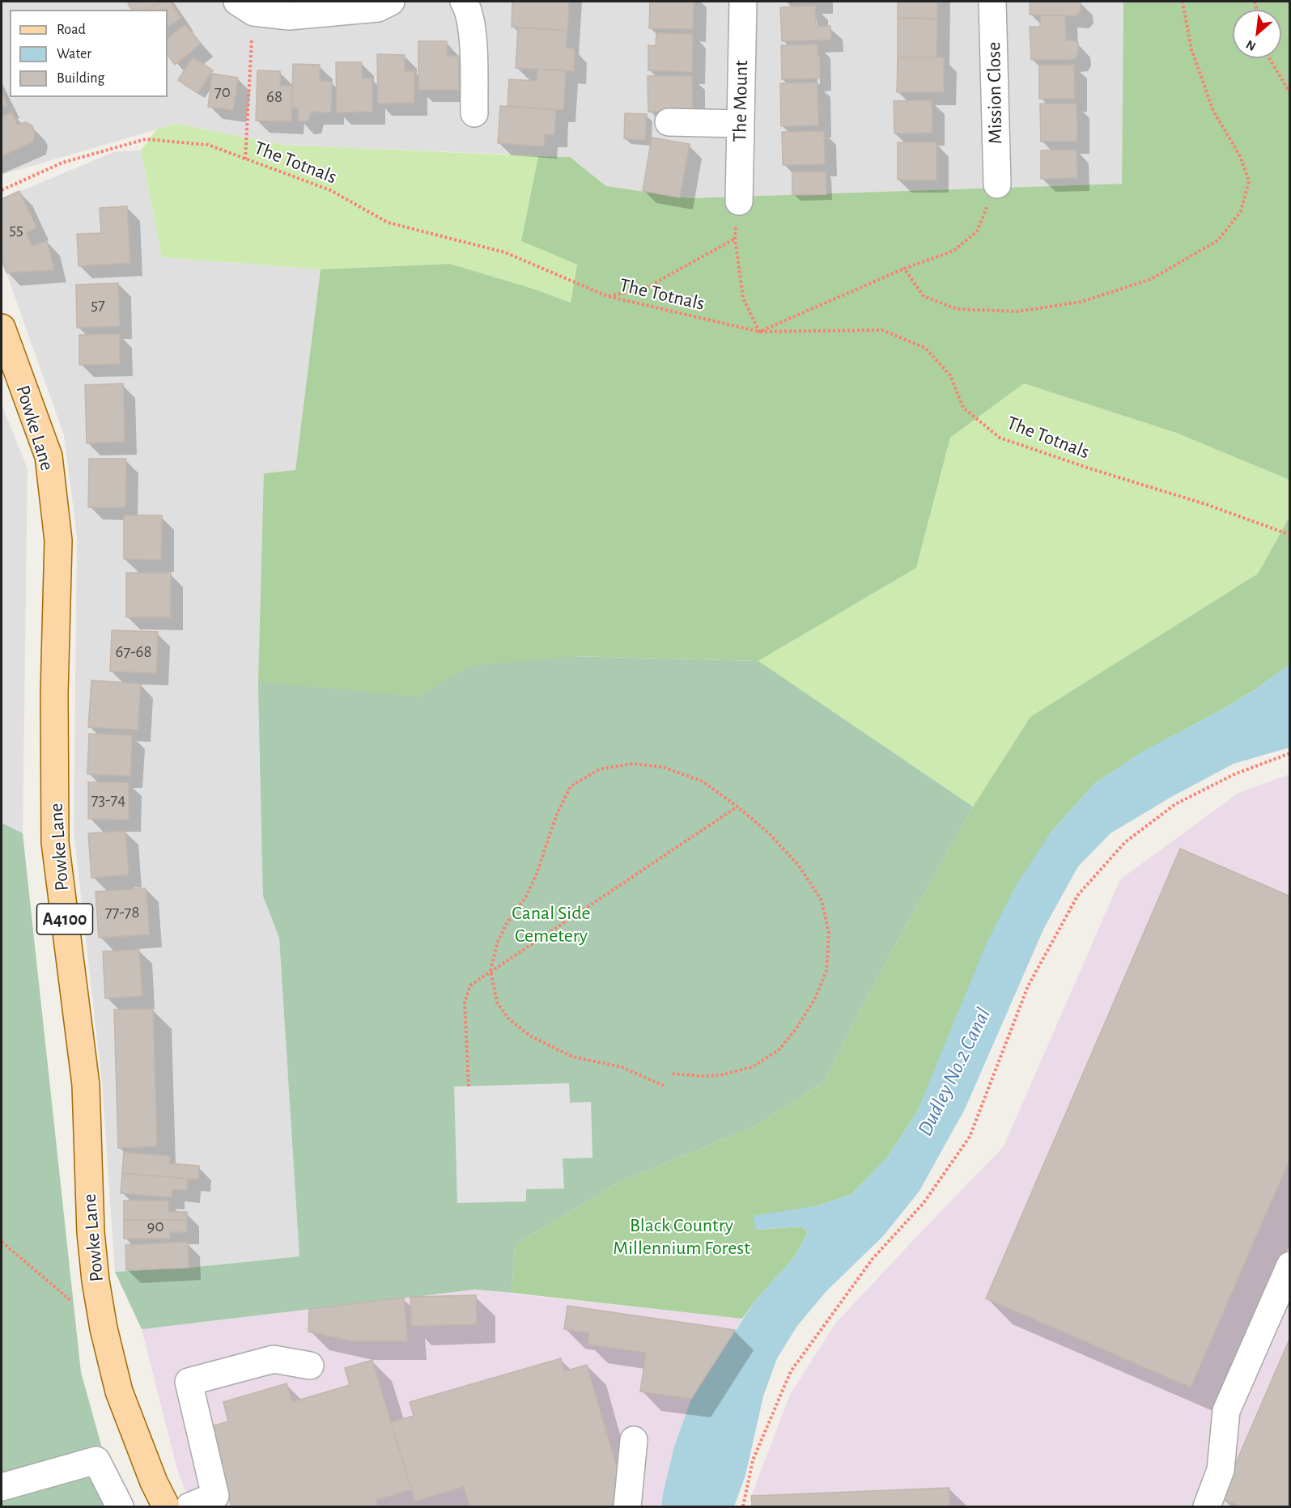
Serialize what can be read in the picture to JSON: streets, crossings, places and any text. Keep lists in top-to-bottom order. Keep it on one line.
{"streets":{"main road":["Powke Lane","A4100"],"street":["Mission Close","The Mount"],"path":["The Totnals"]},"water":["Dudley No.2 Canal"],"parks":["Canal Side Cemetery","Black Country Millennium Forest"],"house_numbers":["70","68","55","57","67-68","73-74","77-78","90"],"legend":["Road","Water","Building"],"north":"bottom left"}
